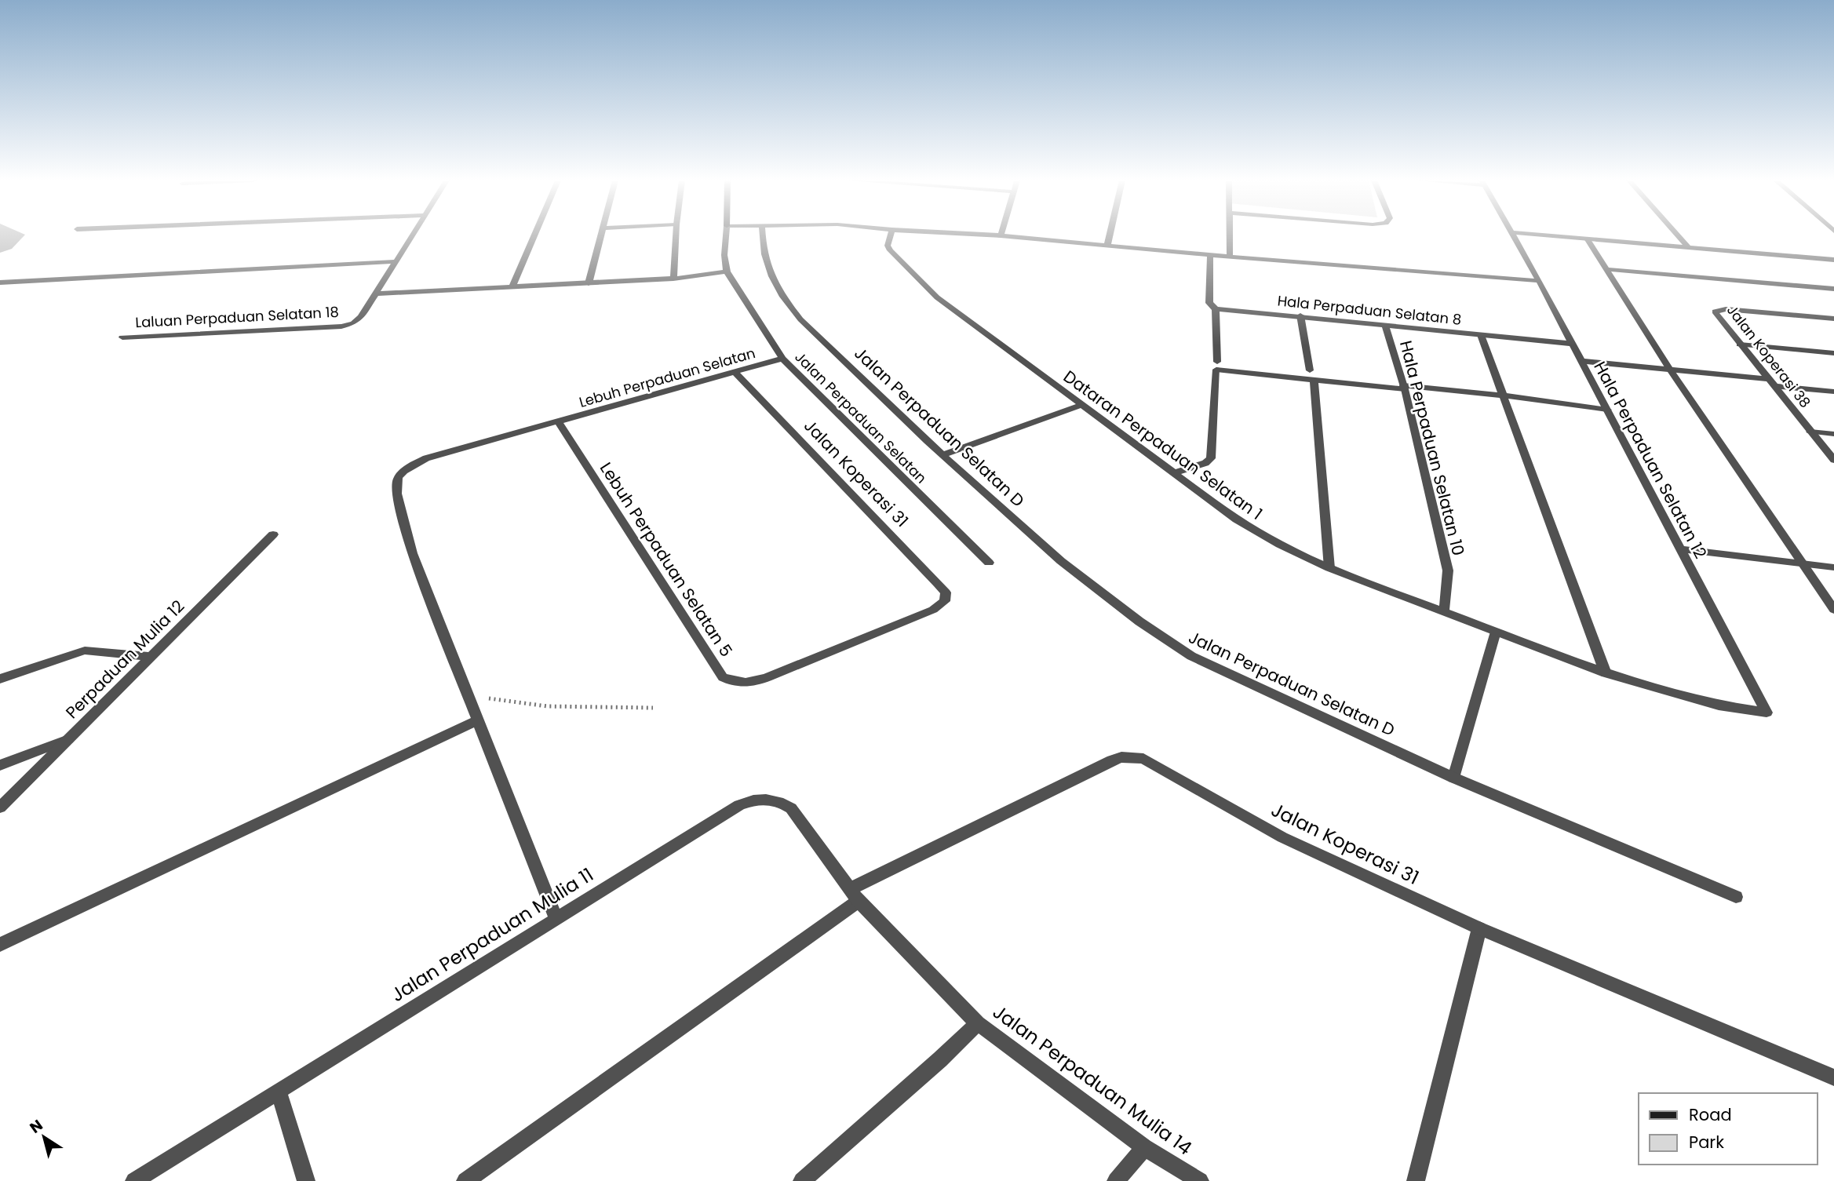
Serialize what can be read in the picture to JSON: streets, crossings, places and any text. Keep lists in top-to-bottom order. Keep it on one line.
{"streets":{"street":["Hala Perpaduan Selatan 8","Laluan Perpaduan Selatan 18","Jalan Koperasi 38","Lebuh Perpaduan Selatan","Jalan Perpaduan Selatan","Jalan Perpaduan Selatan D","Dataran Perpaduan Selatan 1","Hala Perpaduan Selatan 10","Hala Perpaduan Selatan 12","Jalan Koperasi 31","Lebuh Perpaduan Selatan 5","Perpaduan Mulia 12","Jalan Perpaduan Mulia 11","Jalan Perpaduan Mulia 14"]},"crossings":[["Hala Perpaduan Selatan 8","Hala Perpaduan Selatan 10"],["Hala Perpaduan Selatan 8","Hala Perpaduan Selatan 12"],["Lebuh Perpaduan Selatan","Jalan Perpaduan Selatan"],["Lebuh Perpaduan Selatan","Jalan Koperasi 31"],["Lebuh Perpaduan Selatan","Lebuh Perpaduan Selatan 5"],["Dataran Perpaduan Selatan 1","Hala Perpaduan Selatan 10"],["Dataran Perpaduan Selatan 1","Hala Perpaduan Selatan 12"],["Jalan Koperasi 31","Lebuh Perpaduan Selatan 5"],["Jalan Koperasi 31","Jalan Perpaduan Mulia 11"],["Jalan Koperasi 31","Jalan Perpaduan Mulia 14"],["Jalan Perpaduan Mulia 11","Jalan Perpaduan Mulia 14"]],"legend":["Road","Park"],"north":"top left"}
